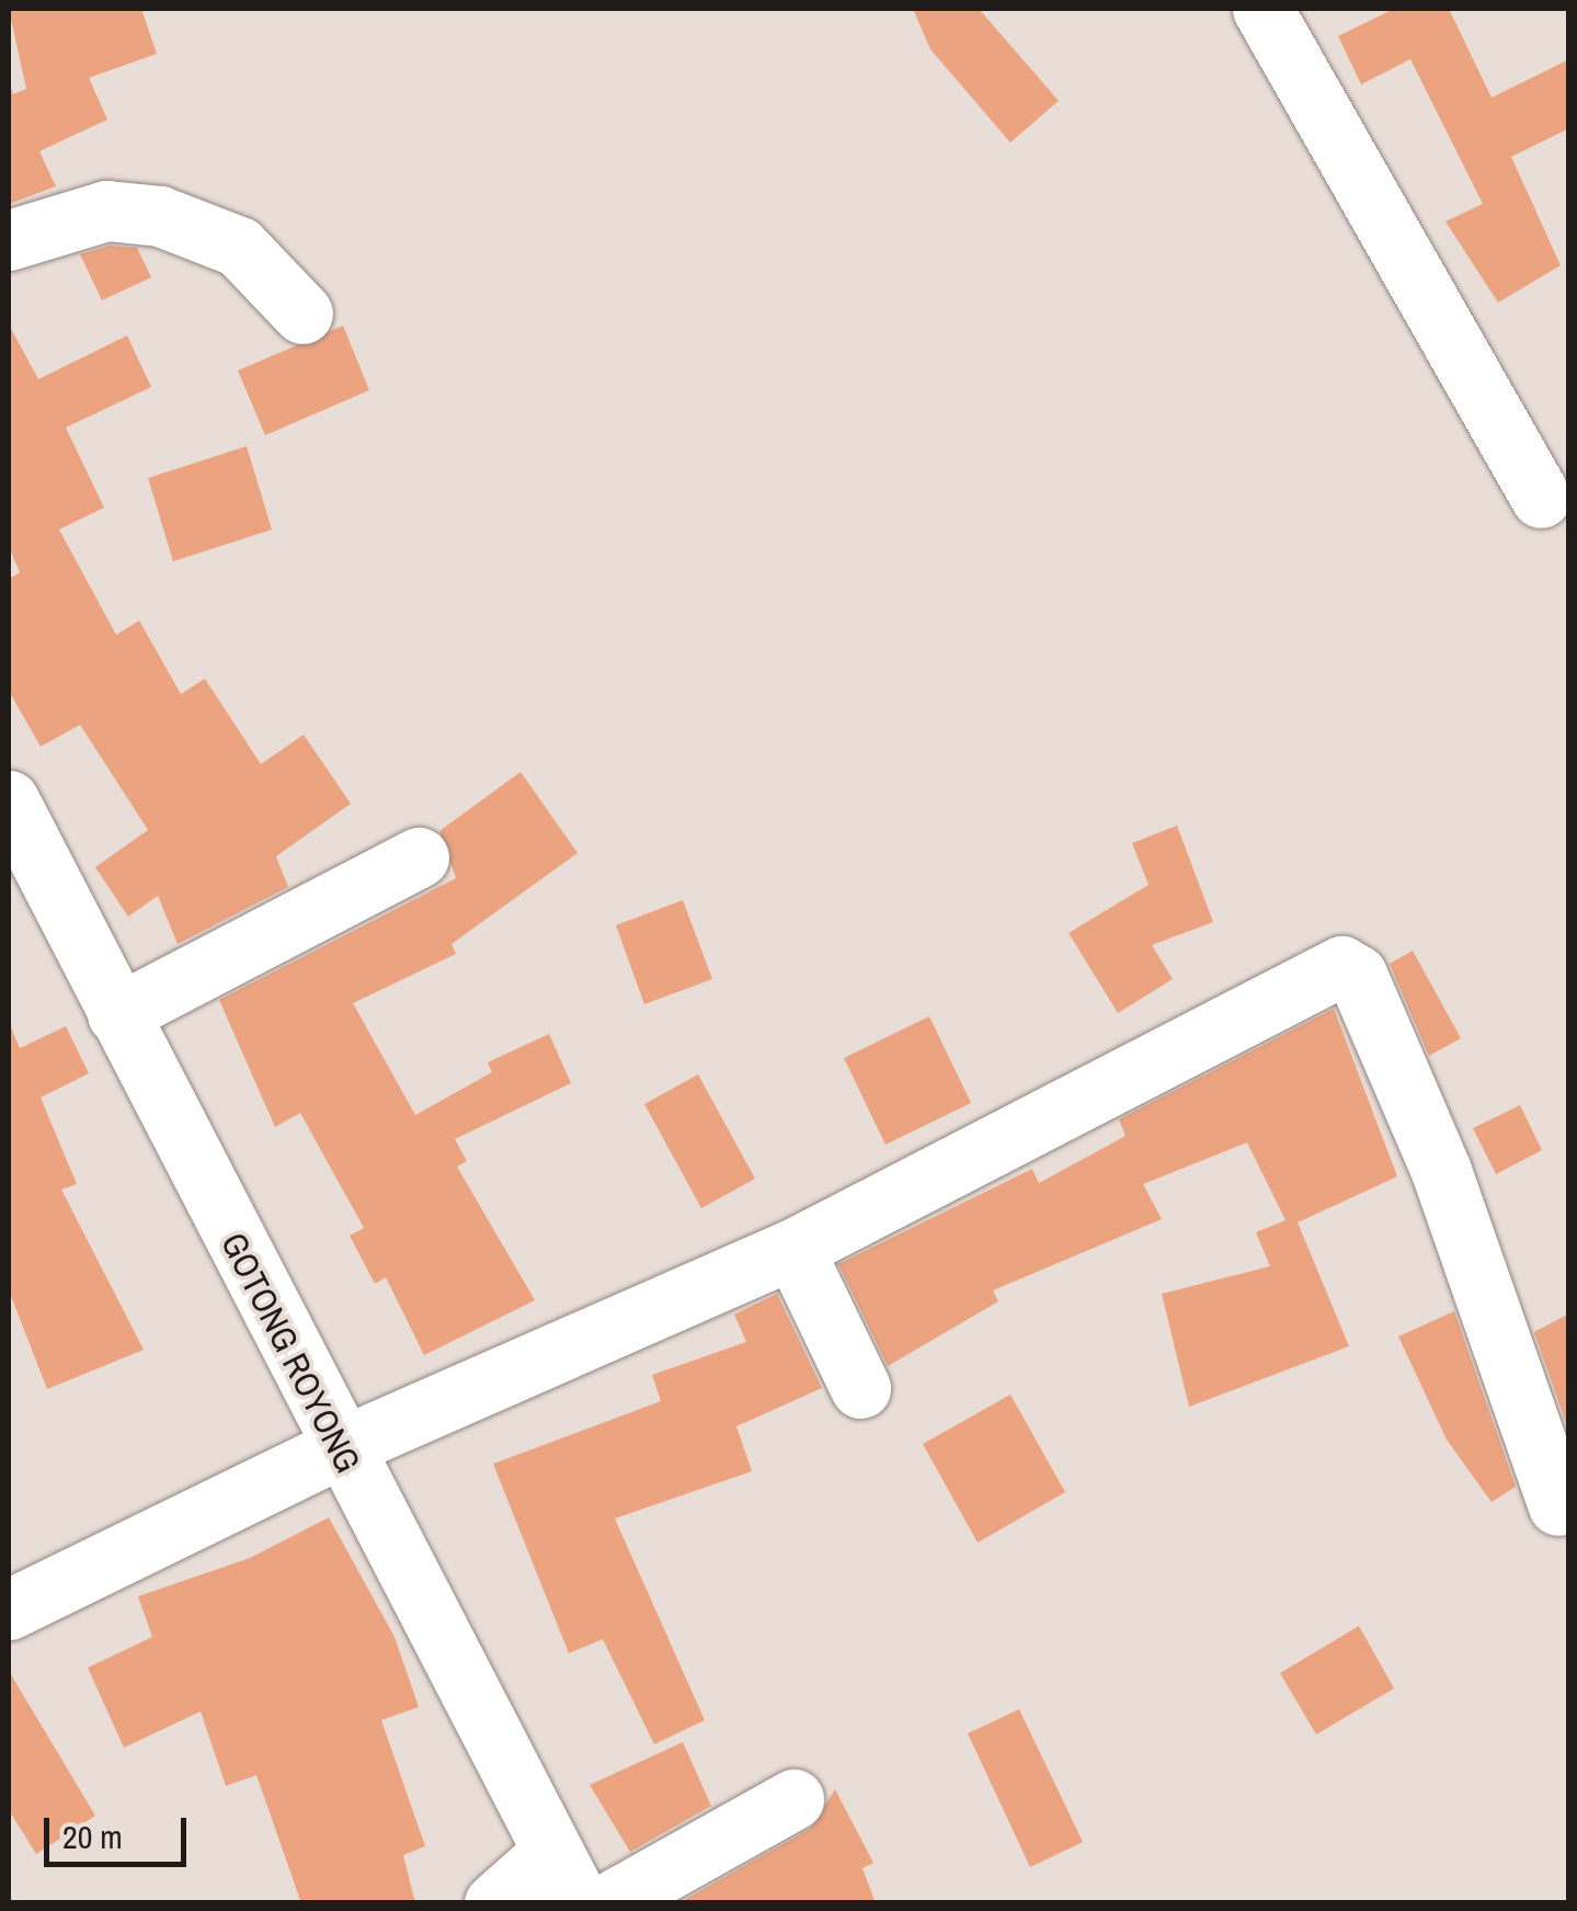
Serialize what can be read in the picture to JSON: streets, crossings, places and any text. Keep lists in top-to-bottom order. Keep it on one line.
{"streets":{"street":["GOTONG ROYONG"]},"scale_bar":"20 m"}
